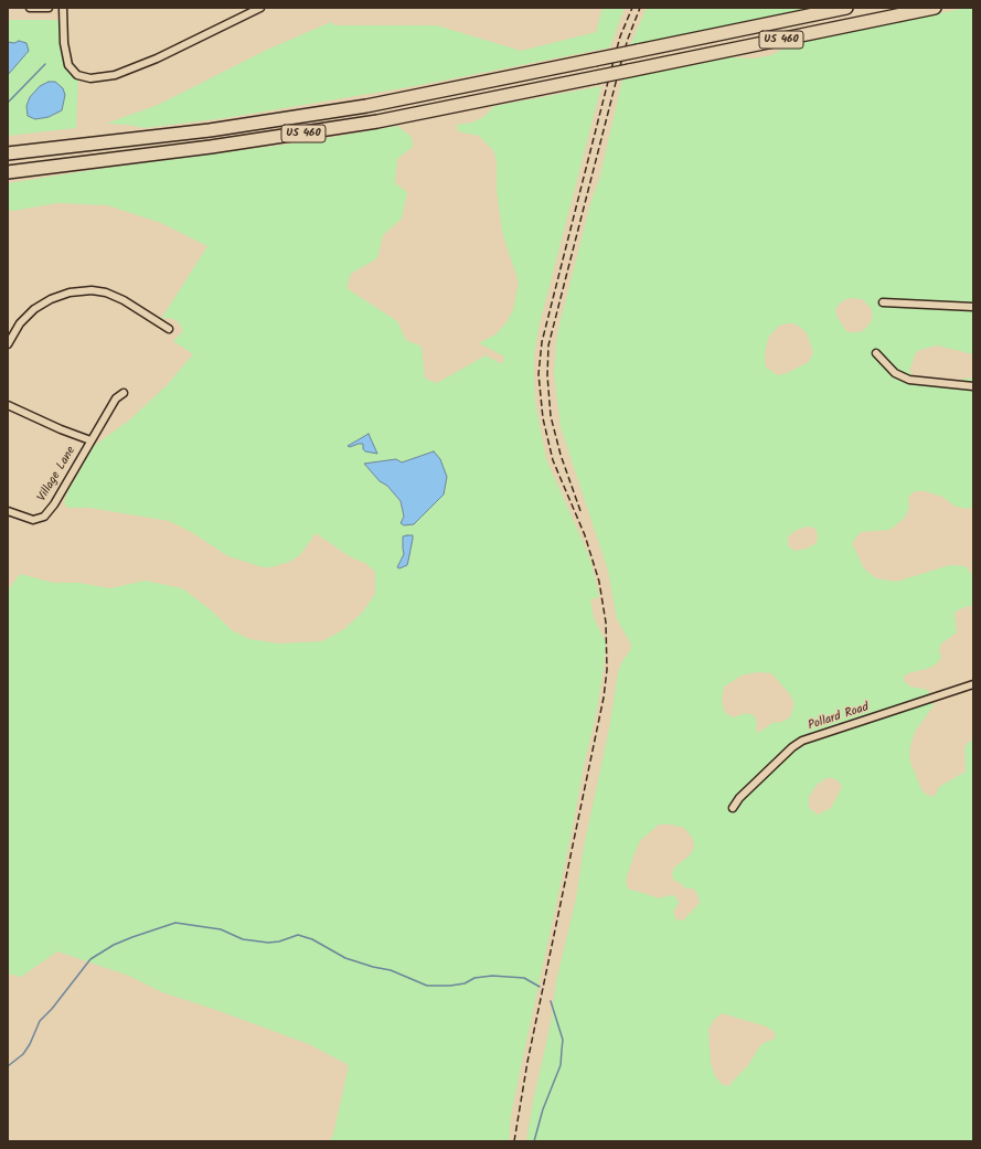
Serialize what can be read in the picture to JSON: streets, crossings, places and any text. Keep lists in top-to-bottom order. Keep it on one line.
{"streets":{"highway":["US 460"],"street":["Village Lane","Pollard Road"]}}
